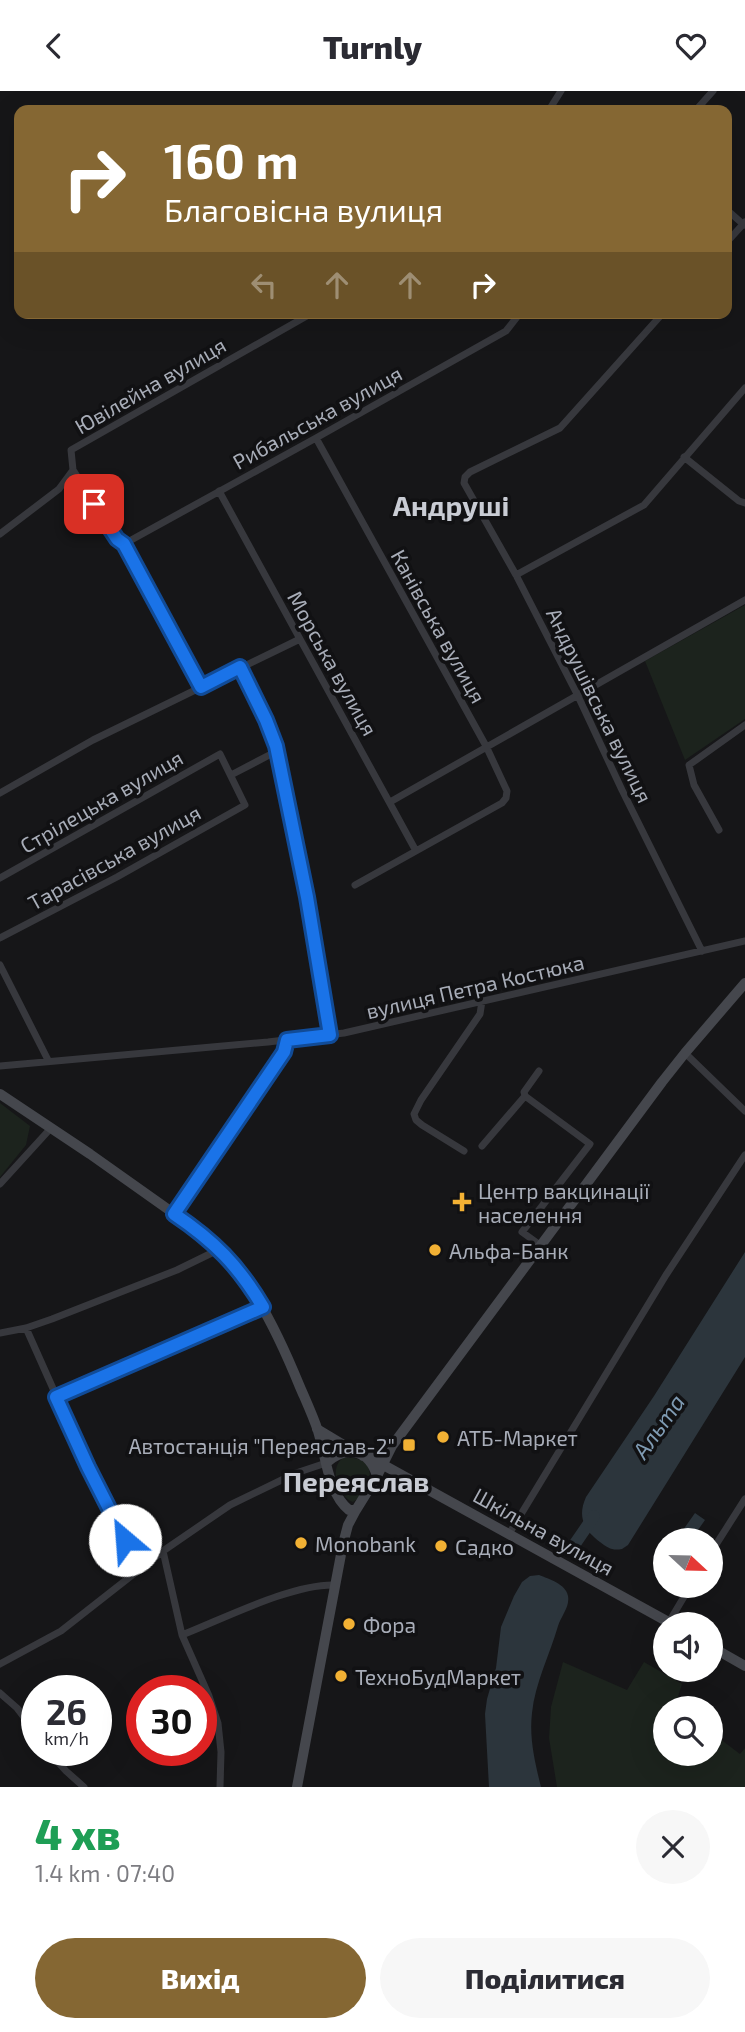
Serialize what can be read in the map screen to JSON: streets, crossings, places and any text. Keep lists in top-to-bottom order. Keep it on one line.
{"streets":{"main road":["Шкільна вулиця"],"street":["Ювілейна вулиця","Рибальська вулиця","Канівська вулиця","Морська вулиця","Андрушівська вулиця","Стрілецька вулиця","Тарасівська вулиця","вулиця Петра Костюка"]},"crossings":[["Рибальська вулиця","Канівська вулиця"],["Рибальська вулиця","Морська вулиця"],["Канівська вулиця","Морська вулиця"],["Андрушівська вулиця","вулиця Петра Костюка"],["Стрілецька вулиця","Тарасівська вулиця"]],"districts":["Андруші","Переяслав"],"water":["Альта"],"places":{"health":["Центр вакцинації населення"],"other":["Альфа-Банк","АТБ-Маркет","Monobank","Садко","Фора","ТехноБудМаркет"],"transit":["Автостанція \"Переяслав-2\""]},"north":"right","page":{"header":"Turnly","turn":["160 m","Благовісна вулиця"],"speed":"26 km/h","limit":"30","heading":["4 хв","1.4 km · 07:40"],"buttons":["Вихід","Поділитися"]}}
